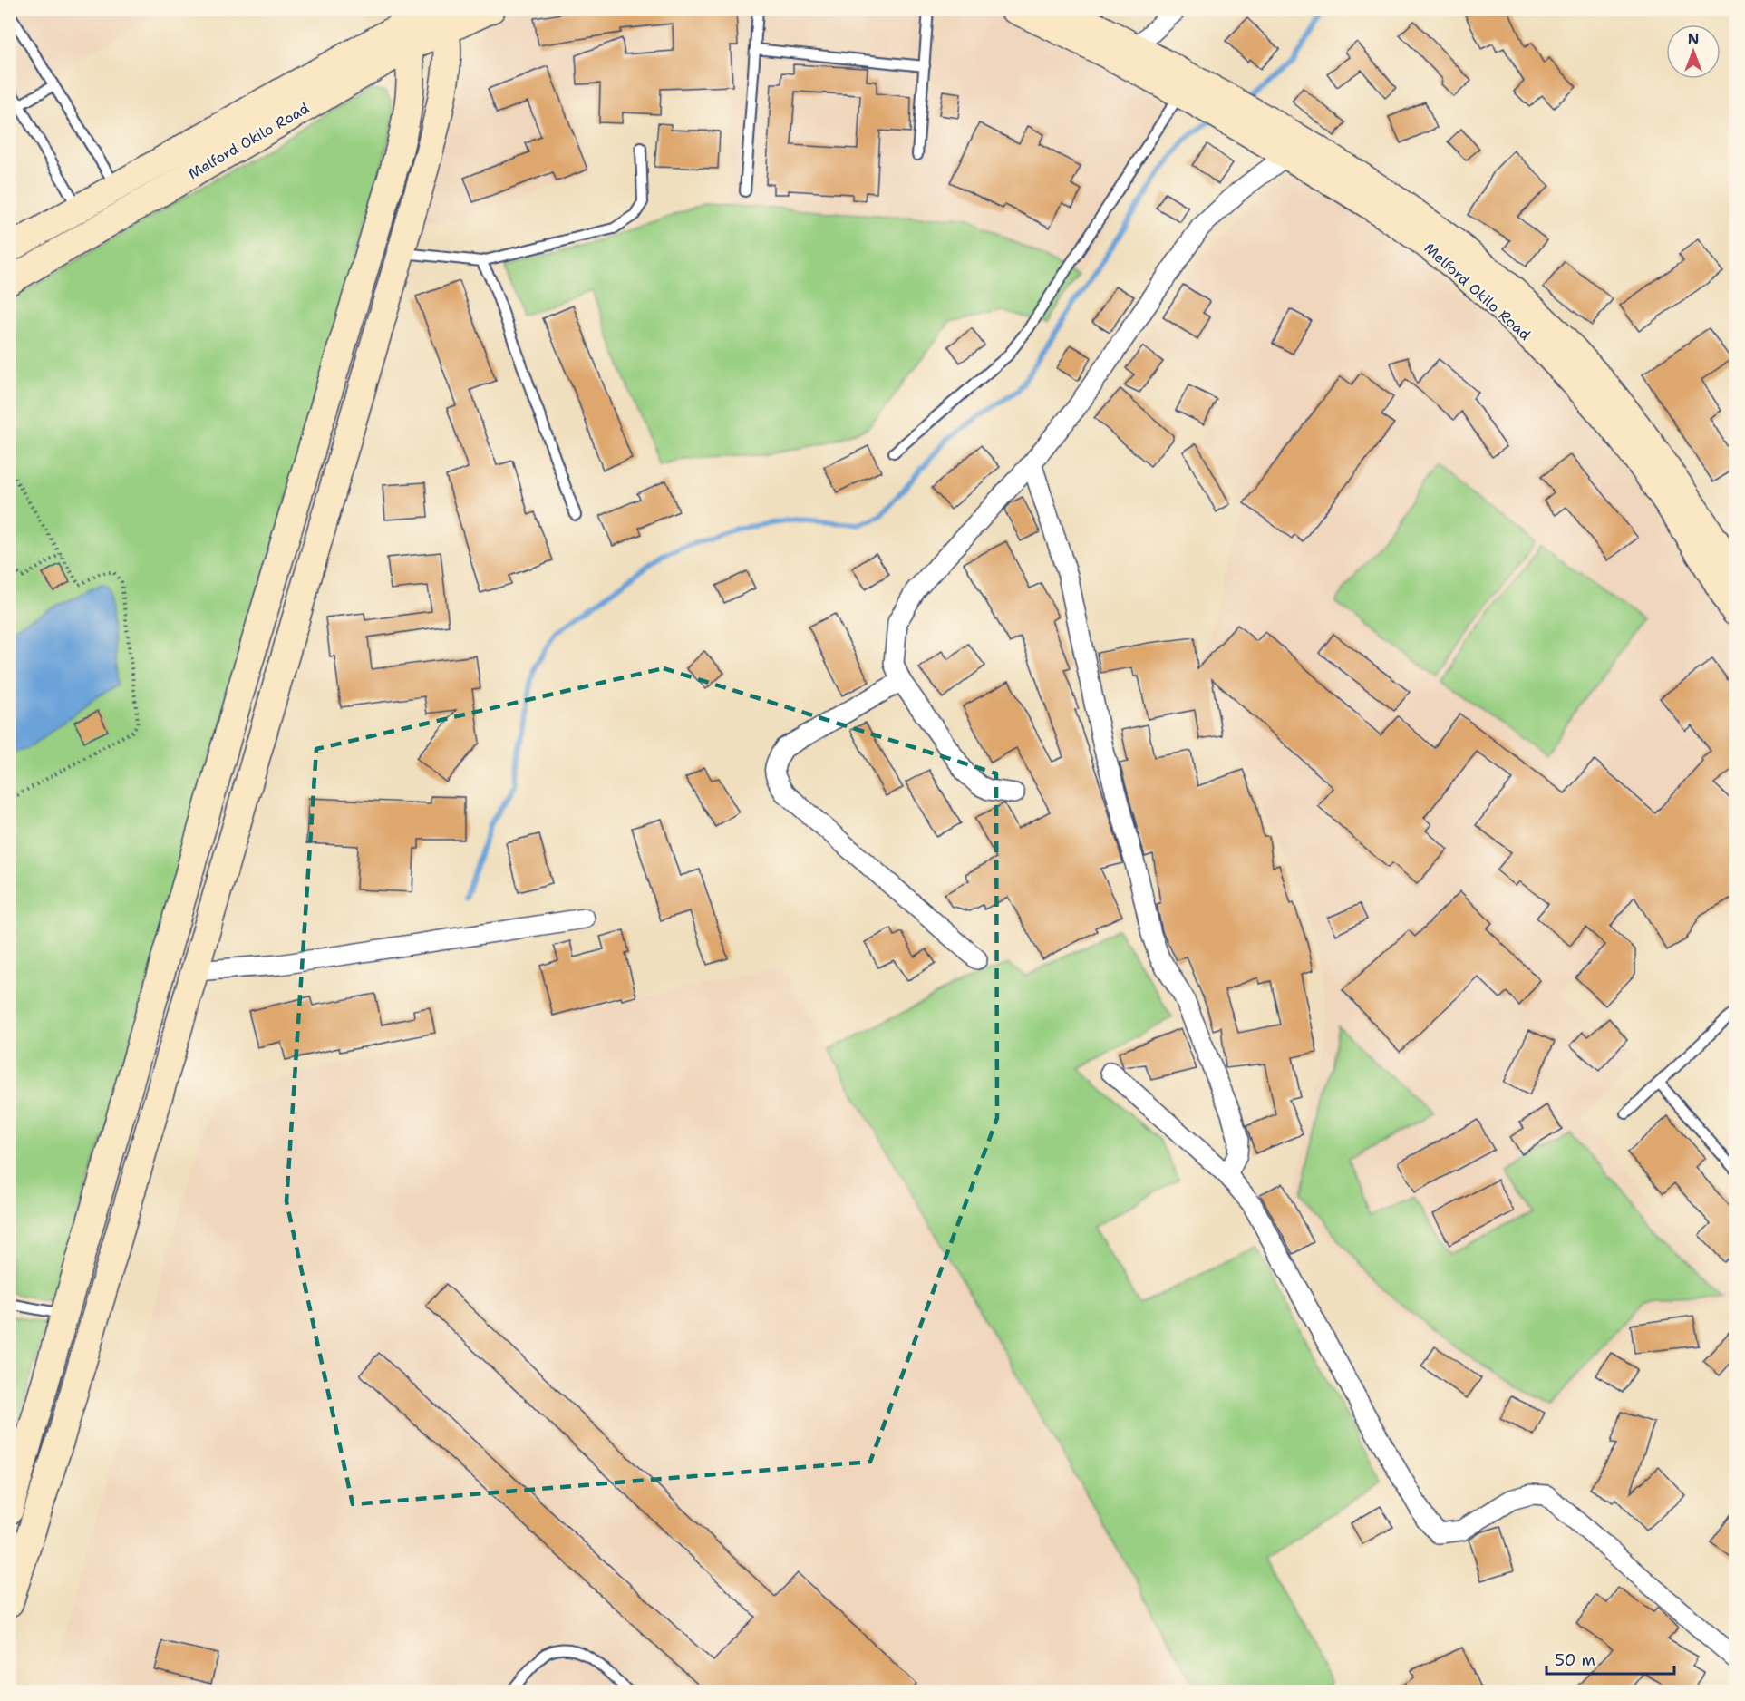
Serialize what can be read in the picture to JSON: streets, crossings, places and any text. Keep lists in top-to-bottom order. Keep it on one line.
{"streets":{"main road":["Melford Okilo Road"]},"scale_bar":"50 m","north":"top"}
